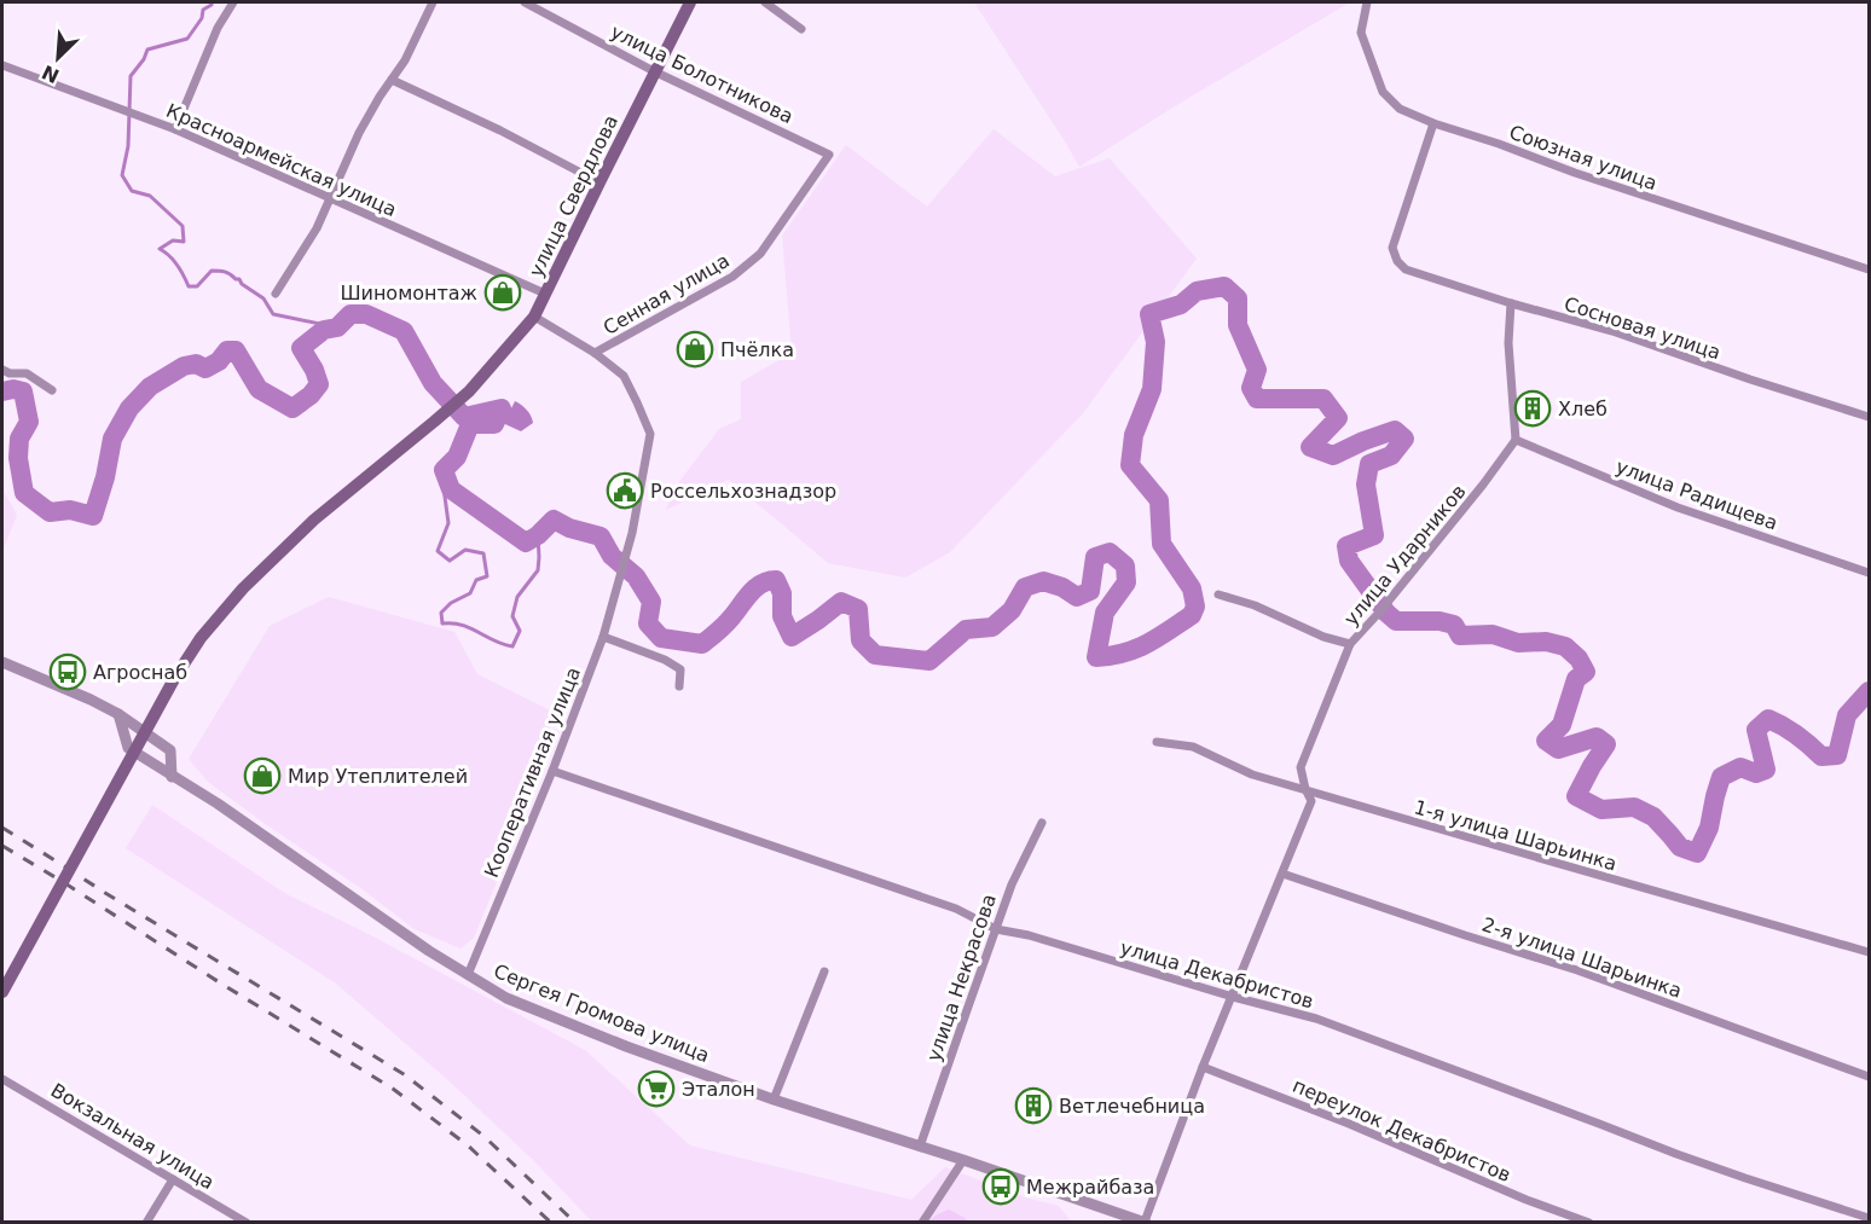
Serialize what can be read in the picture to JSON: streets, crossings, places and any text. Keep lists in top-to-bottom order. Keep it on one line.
{"streets":{"main road":["улица Свердлова"],"street":["улица Болотникова","Союзная улица","Красноармейская улица","Сенная улица","Сосновая улица","улица Радищева","улица Ударников","Кооперативная улица","1-я улица Шарьинка","2-я улица Шарьинка","улица Декабристов","улица Некрасова","Сергея Громова улица","переулок Декабристов","Вокзальная улица"]},"crossings":[["улица Болотникова","улица Свердлова"],["улица Болотникова","Сенная улица"],["Союзная улица","Сосновая улица"],["Красноармейская улица","улица Свердлова"],["Сенная улица","Кооперативная улица"],["улица Радищева","улица Ударников"],["улица Ударников","1-я улица Шарьинка"],["улица Ударников","2-я улица Шарьинка"],["улица Ударников","улица Декабристов"],["улица Ударников","Сергея Громова улица"],["улица Ударников","переулок Декабристов"],["Кооперативная улица","улица Декабристов"],["Кооперативная улица","Сергея Громова улица"],["улица Декабристов","улица Некрасова"],["улица Некрасова","Сергея Громова улица"]],"places":{"shop":["Шиномонтаж","Пчёлка","Мир Утеплителей"],"building":["Хлеб","Ветлечебница"],"public building":["Россельхознадзор"],"bus stop":["Агроснаб","Межрайбаза"],"supermarket":["Эталон"]},"north":"bottom left"}
